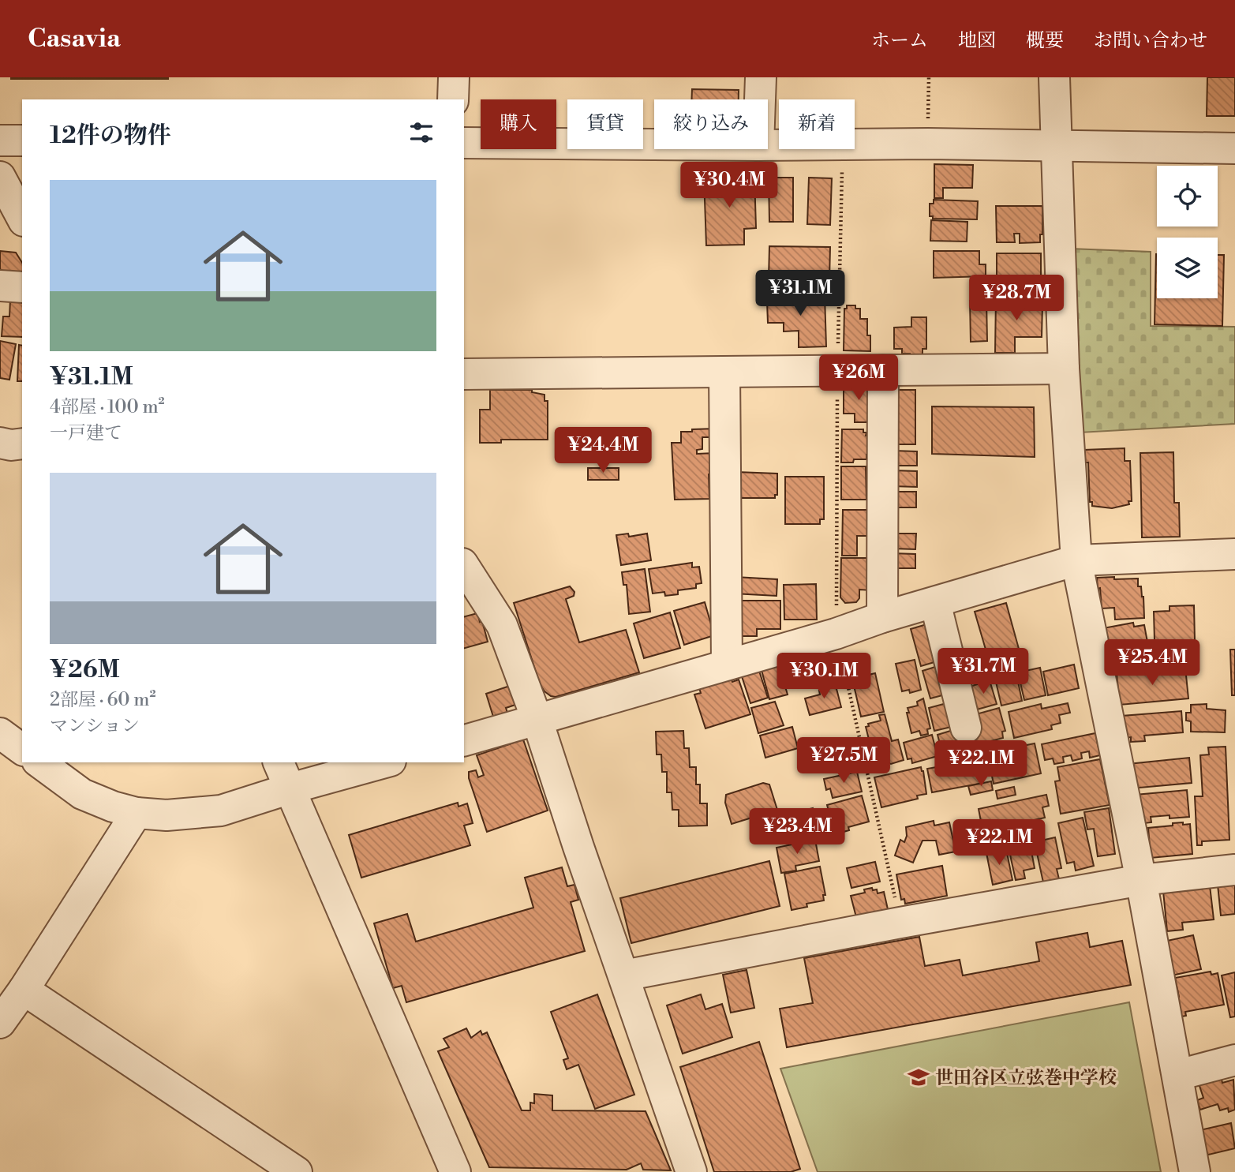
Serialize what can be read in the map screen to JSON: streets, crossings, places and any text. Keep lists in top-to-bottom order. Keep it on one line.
{"places":{"school or university":["世田谷区立弦巻中学校"]},"page":{"header":"Casavia","nav":["ホーム","地図","概要","お問い合わせ"],"chip":["購入","賃貸","絞り込み","新着"],"heading":"12件の物件","price":["¥30.4M","¥31.1M","¥28.7M","¥26M","¥24.4M","¥25.4M","¥31.7M","¥30.1M","¥27.5M","¥22.1M","¥23.4M","¥22.1M"],"list":[{"name":"¥31.1M","note":"4部屋 · 100 m² · 一戸建て"},{"name":"¥26M","note":"2部屋 · 60 m² · マンション"}]}}
